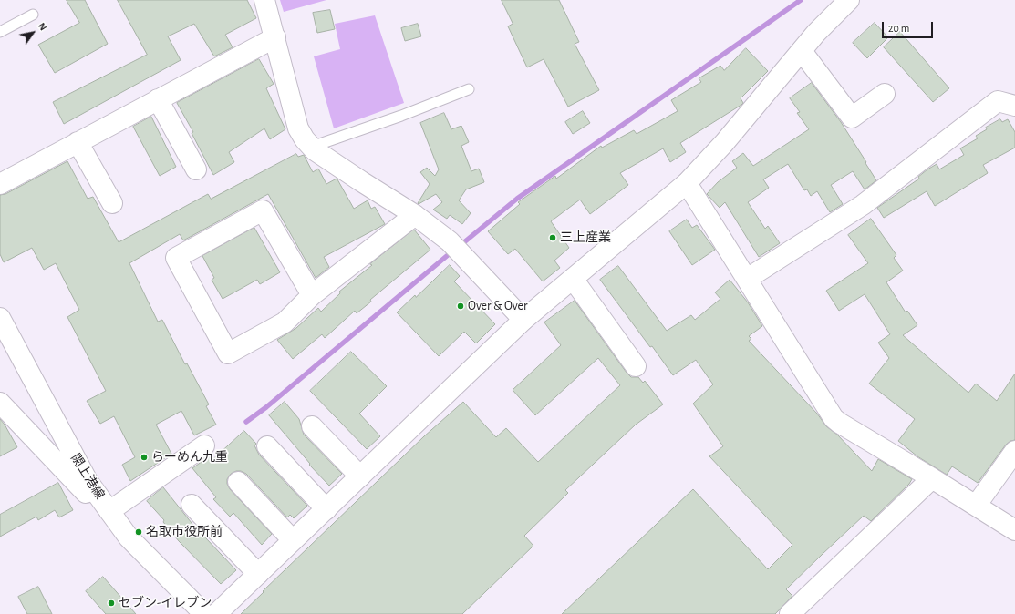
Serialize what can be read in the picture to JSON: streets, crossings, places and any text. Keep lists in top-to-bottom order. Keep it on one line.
{"streets":{"street":["閖上港線"]},"places":["三上産業","Over & Over","らーめん九重","名取市役所前","セブン-イレブン"],"scale_bar":"20 m","north":"top right"}
